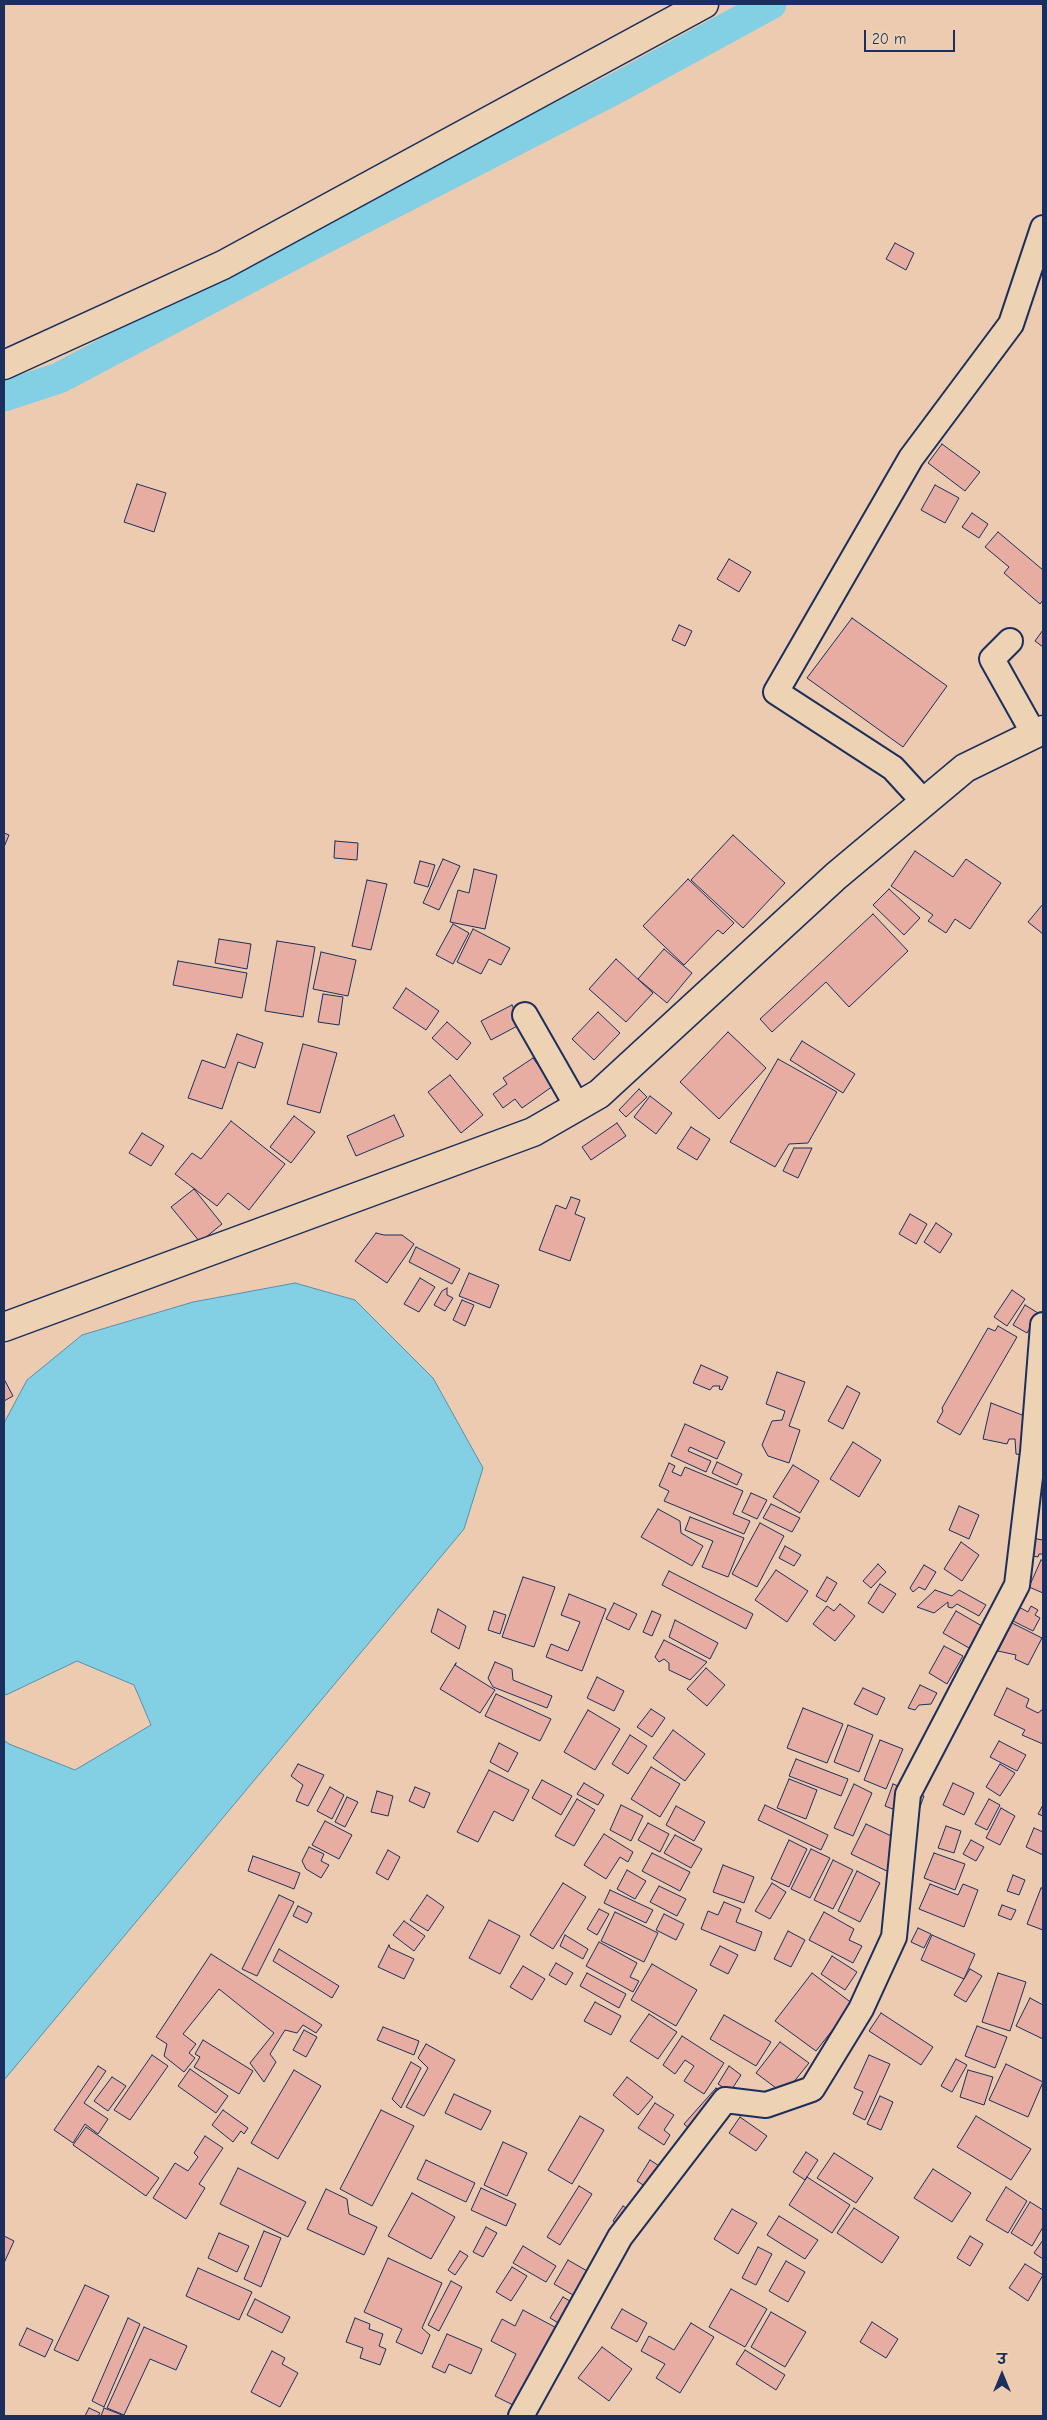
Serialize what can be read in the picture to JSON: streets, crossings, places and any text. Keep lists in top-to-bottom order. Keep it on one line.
{"scale_bar":"20 m","north":"top"}
